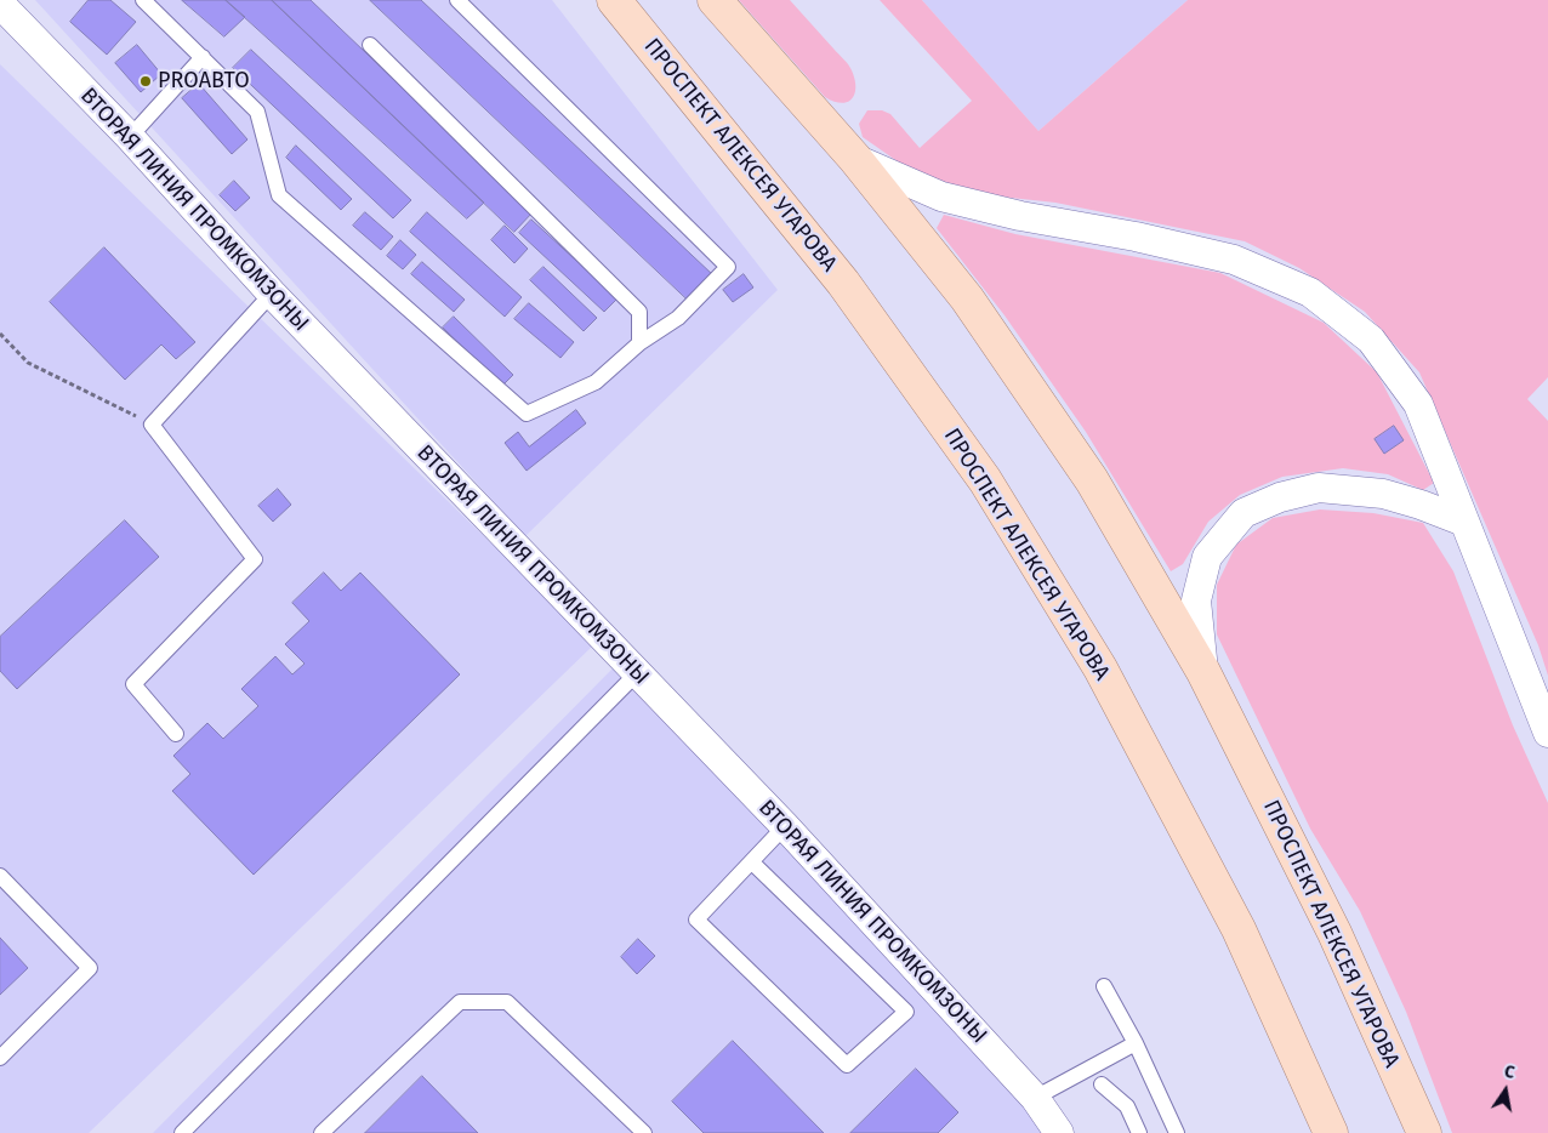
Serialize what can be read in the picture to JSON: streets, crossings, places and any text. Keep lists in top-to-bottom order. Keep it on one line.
{"streets":{"main road":["ПРОСПЕКТ АЛЕКСЕЯ УГАРОВА"],"street":["ВТОРАЯ ЛИНИЯ ПРОМКОМЗОНЫ"]},"places":["PROАВТО"],"north":"top"}
